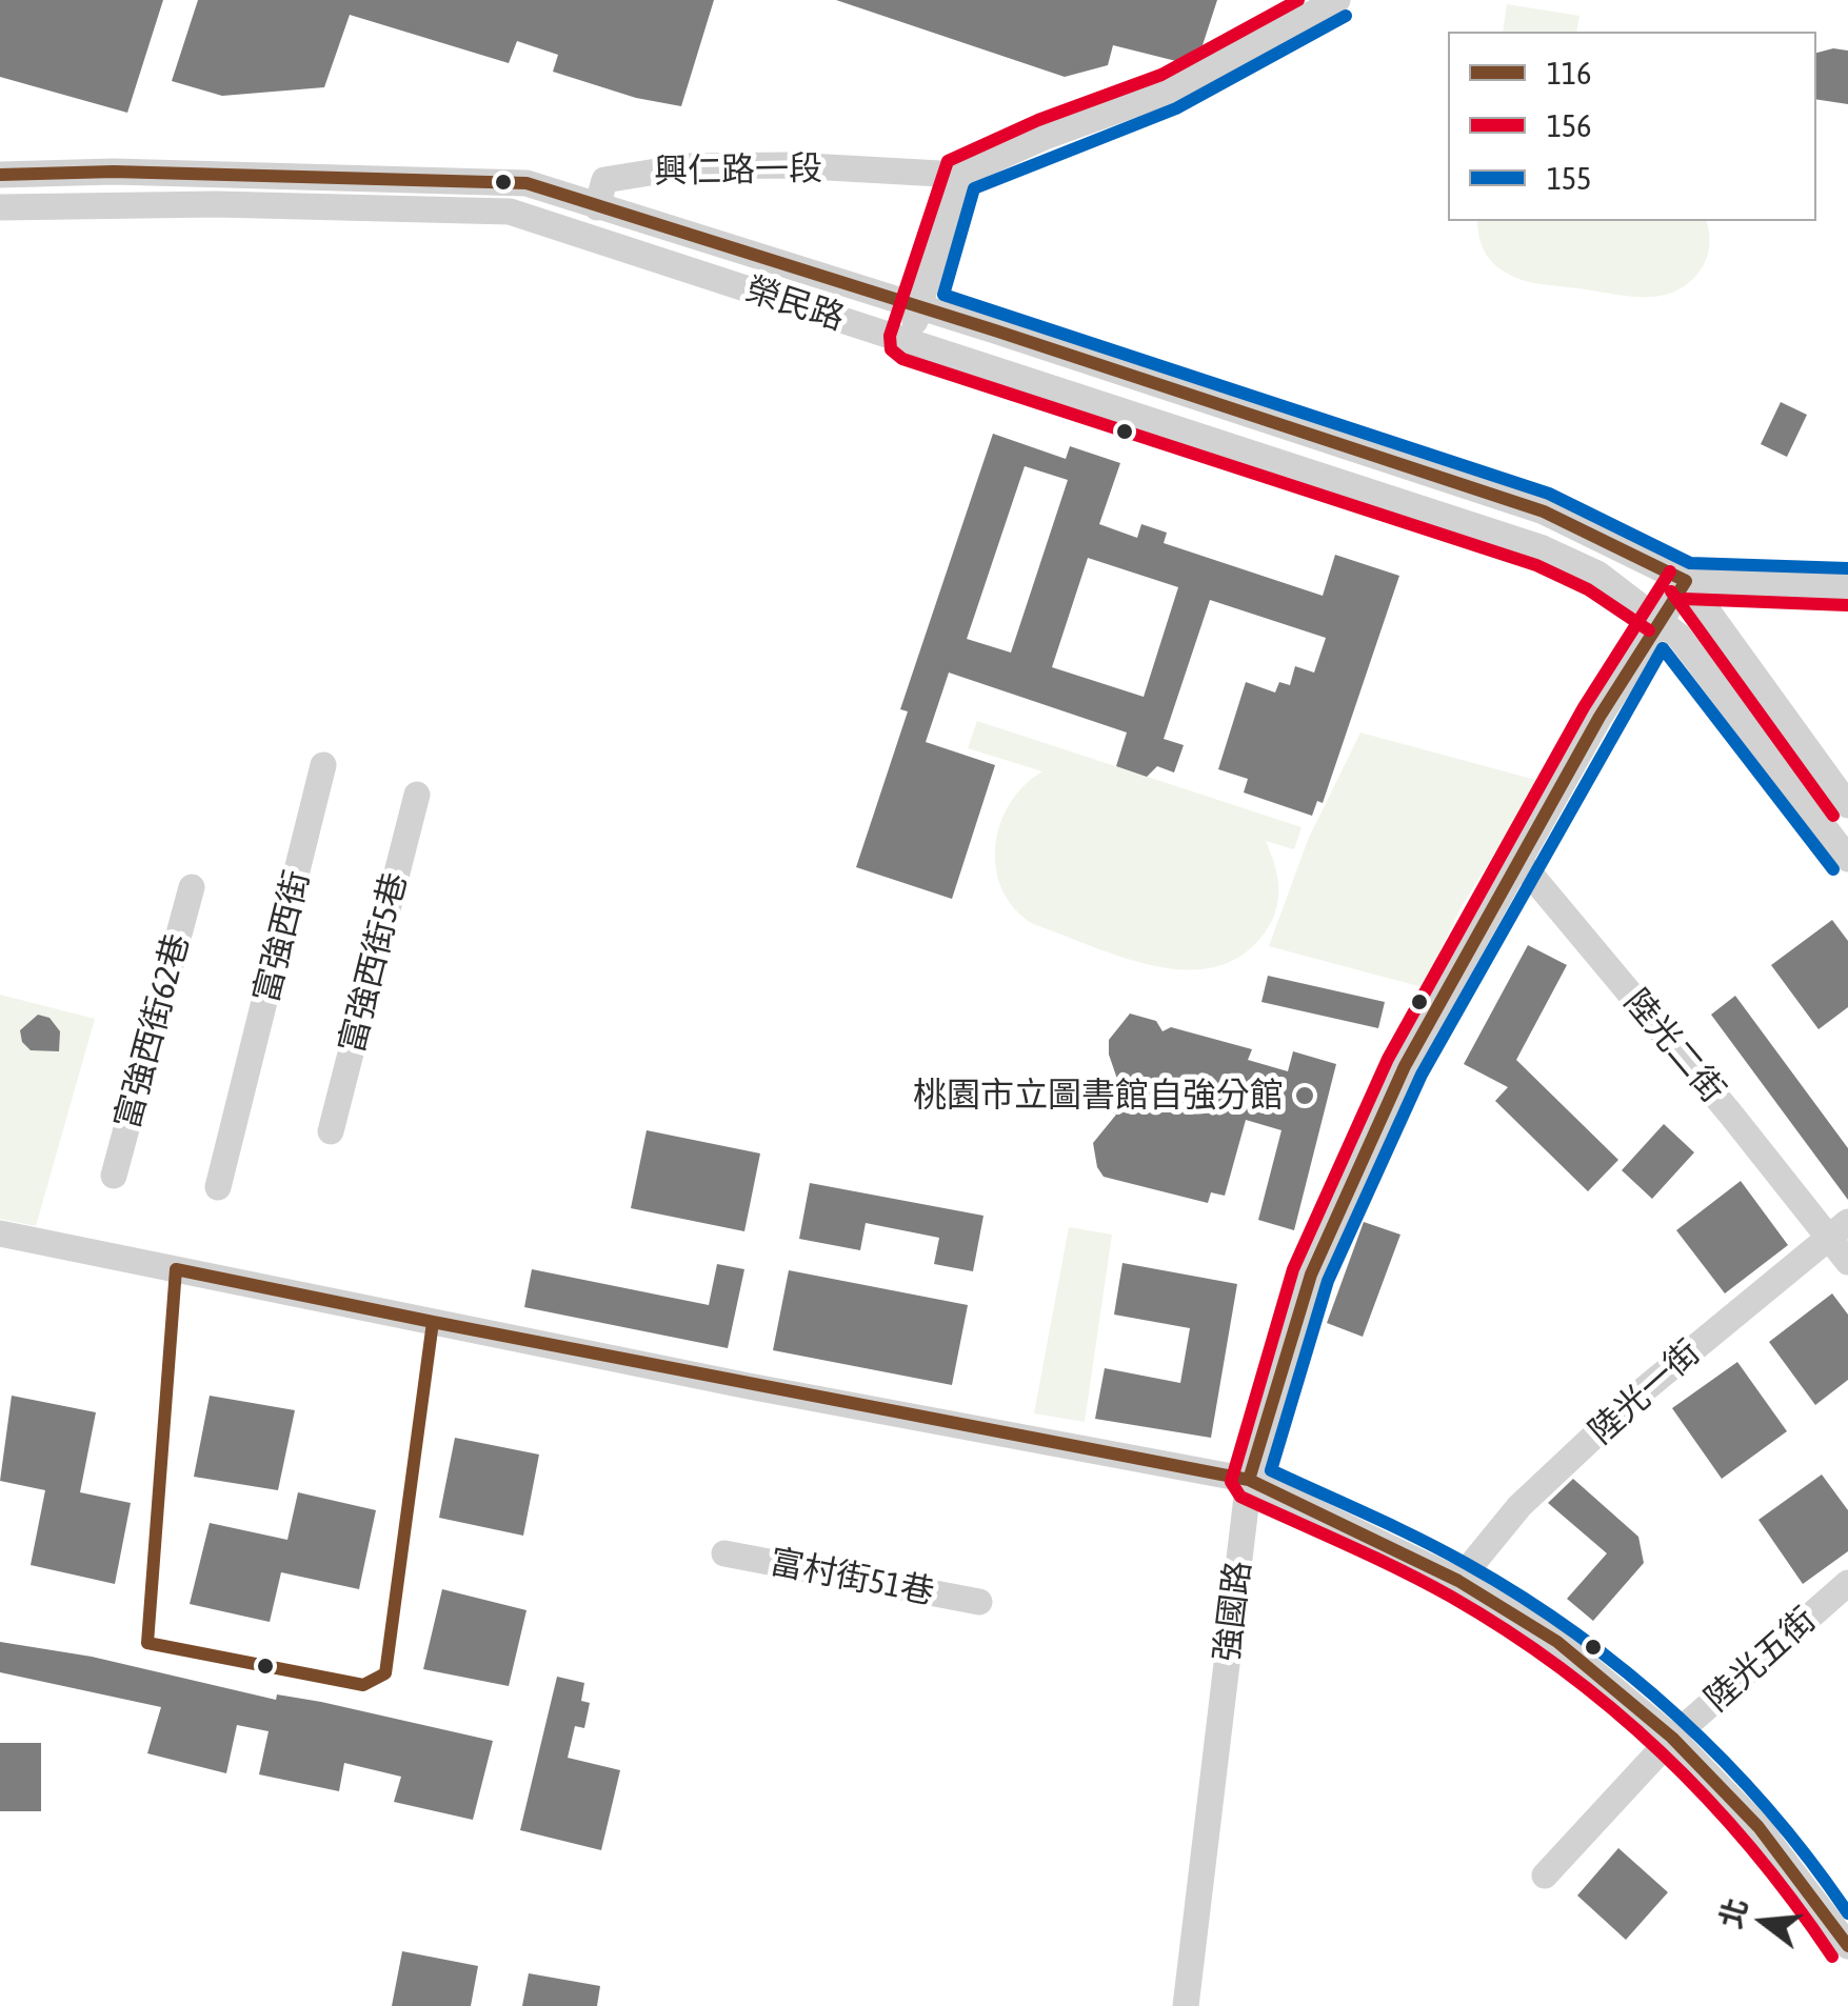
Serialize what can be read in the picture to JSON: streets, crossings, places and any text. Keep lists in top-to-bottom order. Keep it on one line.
{"streets":{"street":["興仁路一段","榮民路","富強西街","富強西街5巷","富強西街62巷","陸光二街","陸光一街","富村街51巷","強國路","陸光五街"]},"crossings":[["興仁路一段","榮民路"],["榮民路","強國路"],["陸光二街","陸光一街"],["陸光二街","強國路"]],"places":["桃園市立圖書館自強分館"],"lines":["transit line 156","transit line 155","transit line 116"],"legend":["116","156","155"],"north":"left"}
